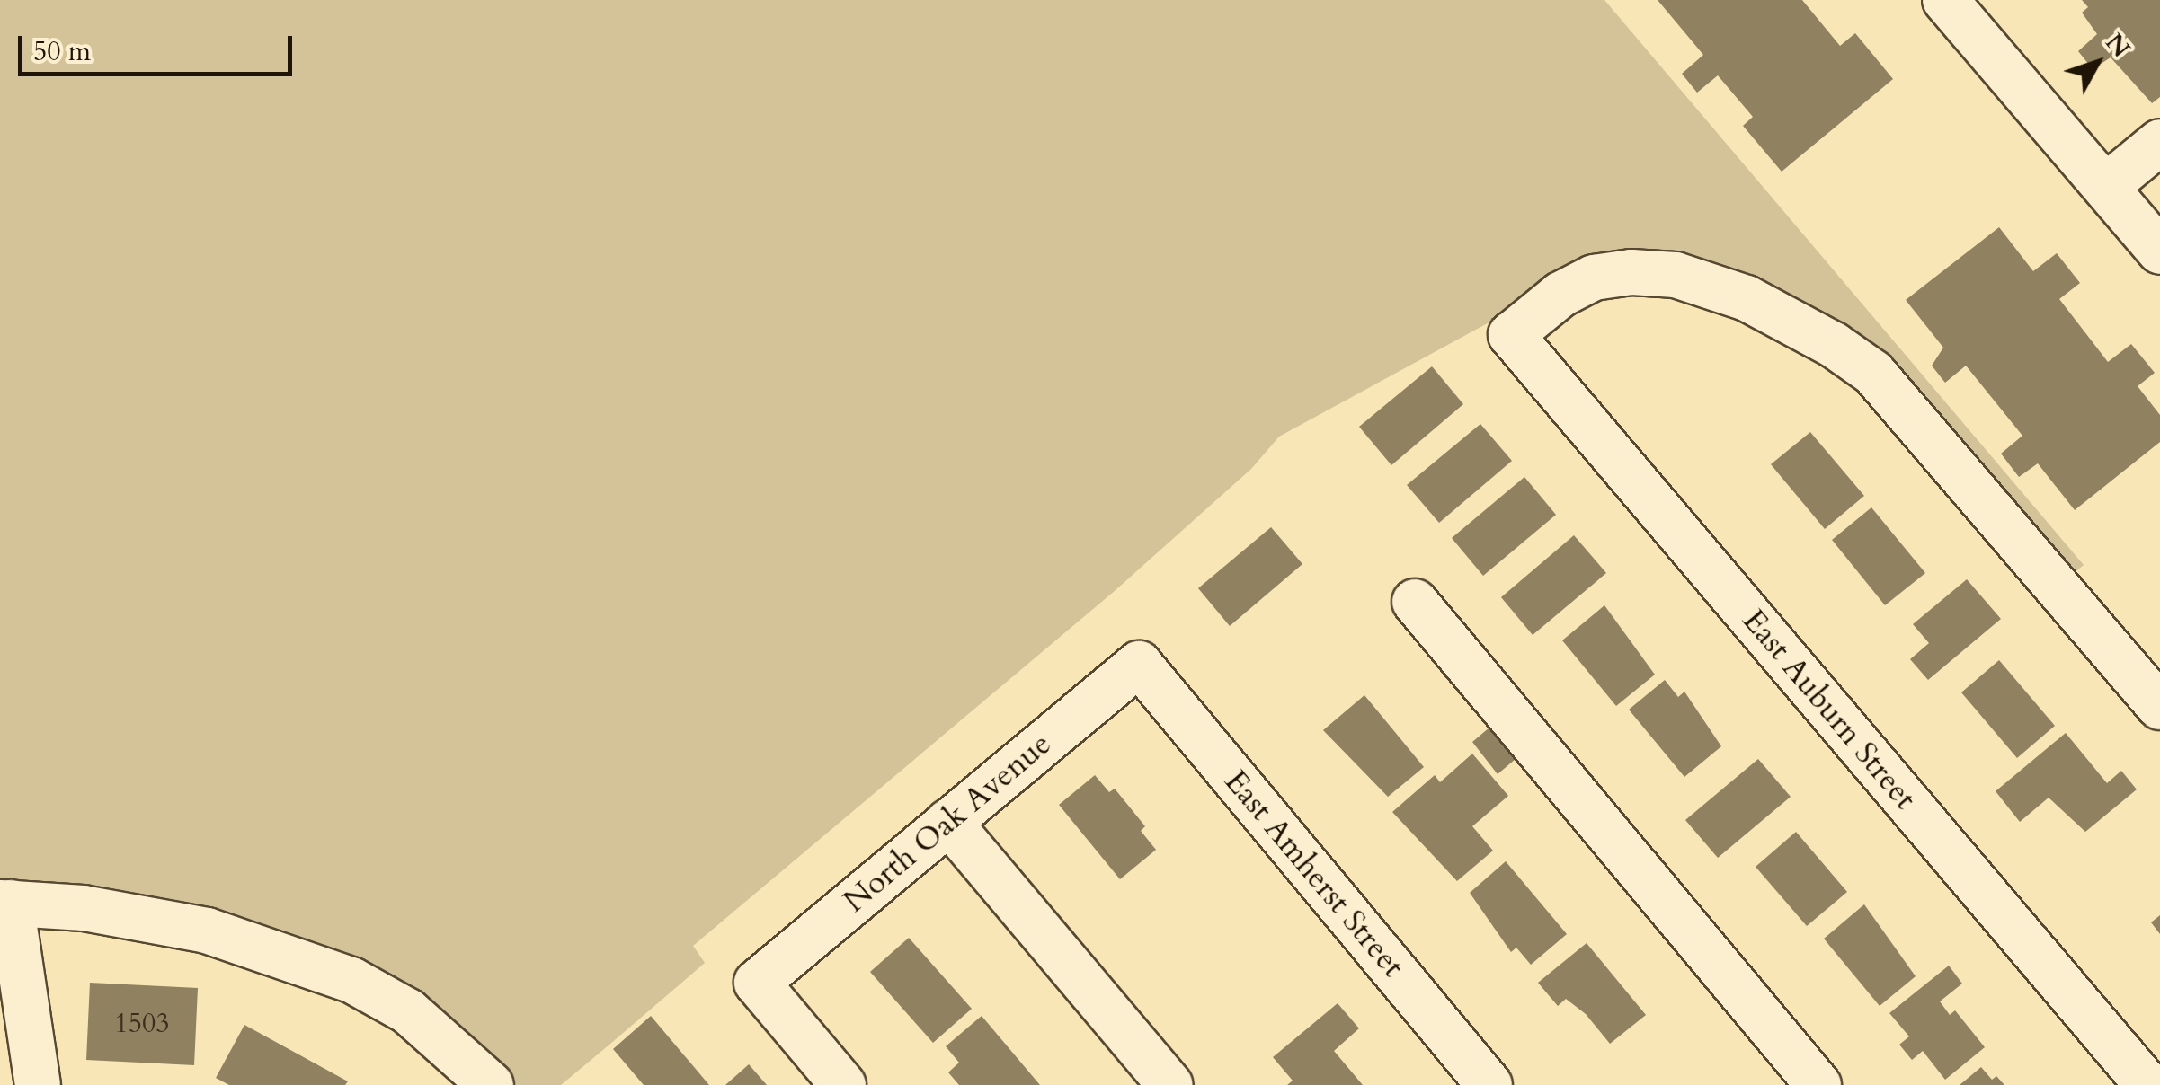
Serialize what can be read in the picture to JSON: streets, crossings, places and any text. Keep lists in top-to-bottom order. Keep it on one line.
{"streets":{"street":["East Auburn Street","North Oak Avenue","East Amherst Street"]},"crossings":[["North Oak Avenue","East Amherst Street"]],"house_numbers":["1503"],"scale_bar":"50 m","north":"top right"}
